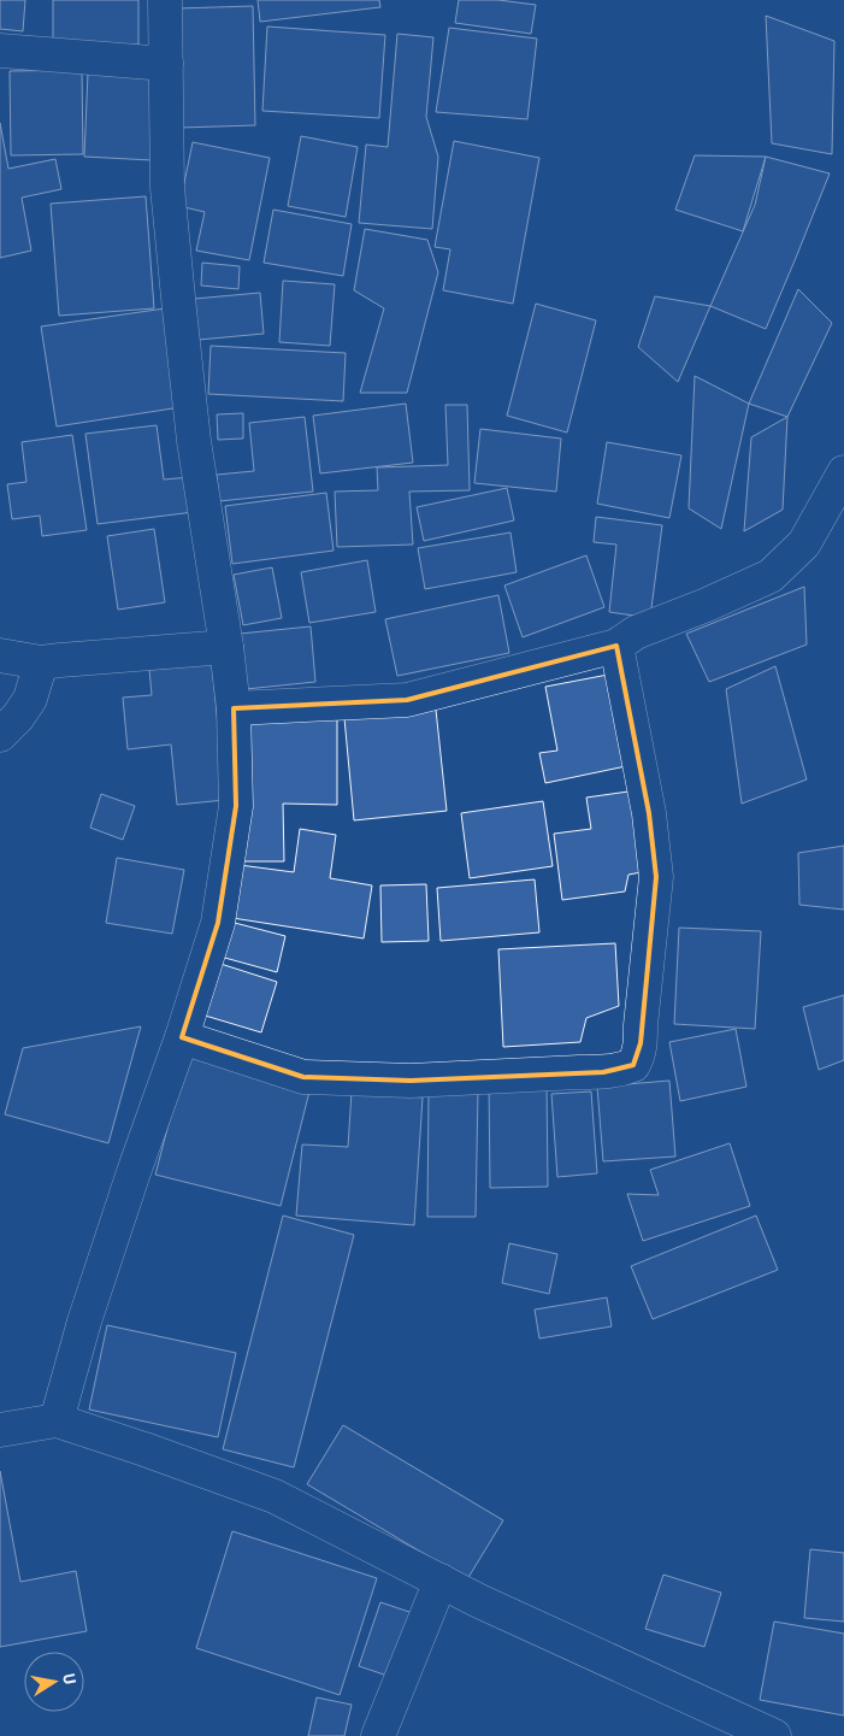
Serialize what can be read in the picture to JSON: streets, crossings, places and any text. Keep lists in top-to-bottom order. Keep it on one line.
{"north":"right"}
